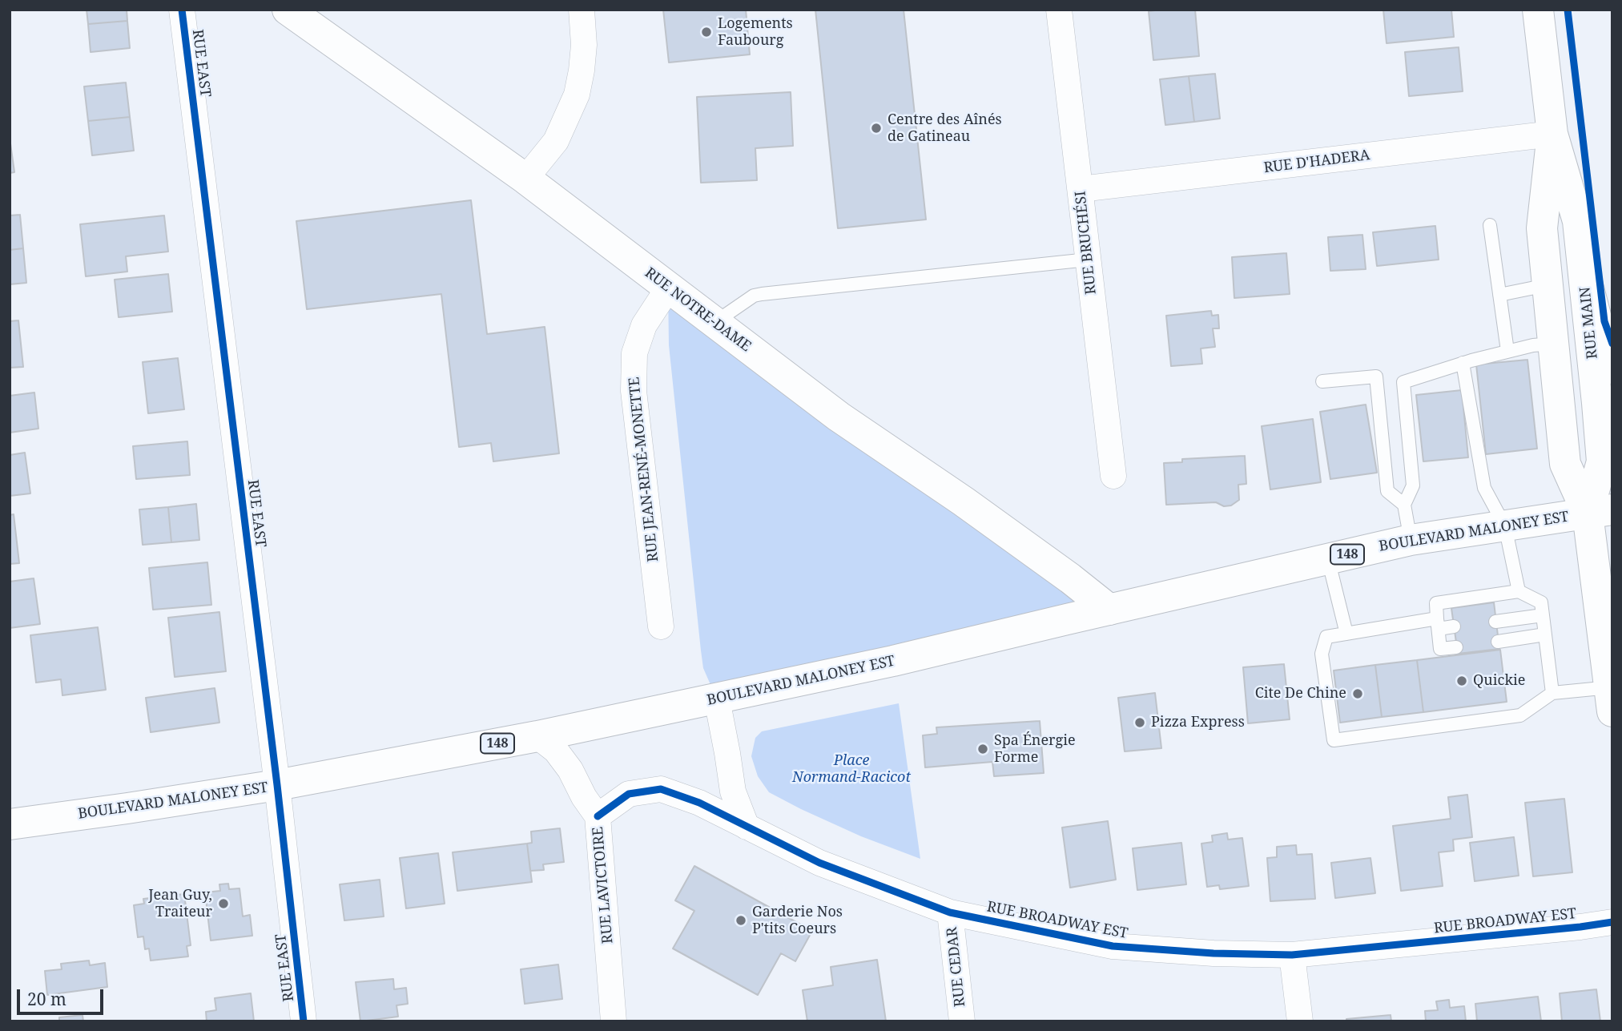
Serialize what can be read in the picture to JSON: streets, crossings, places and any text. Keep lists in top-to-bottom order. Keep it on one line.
{"streets":{"street":["RUE EAST","RUE D'HADERA","RUE BRUCHÉSI","RUE NOTRE-DAME","RUE MAIN","RUE JEAN-RENÉ-MONETTE","BOULEVARD MALONEY EST","148","RUE LAVICTOIRE","RUE BROADWAY EST","RUE CEDAR"]},"crossings":[["RUE EAST","BOULEVARD MALONEY EST"],["RUE D'HADERA","RUE BRUCHÉSI"],["RUE D'HADERA","RUE MAIN"],["RUE NOTRE-DAME","RUE JEAN-RENÉ-MONETTE"],["RUE NOTRE-DAME","BOULEVARD MALONEY EST"],["RUE MAIN","BOULEVARD MALONEY EST"],["BOULEVARD MALONEY EST","RUE LAVICTOIRE"],["RUE LAVICTOIRE","RUE BROADWAY EST"],["RUE BROADWAY EST","RUE CEDAR"]],"parks":["Place Normand-Racicot"],"places":["Logements Faubourg","Centre des Aînés de Gatineau","Quickie","Cite De Chine","Pizza Express","Spa Énergie Forme","Jean Guy, Traiteur","Garderie Nos P'tits Coeurs"],"scale_bar":"20 m"}
